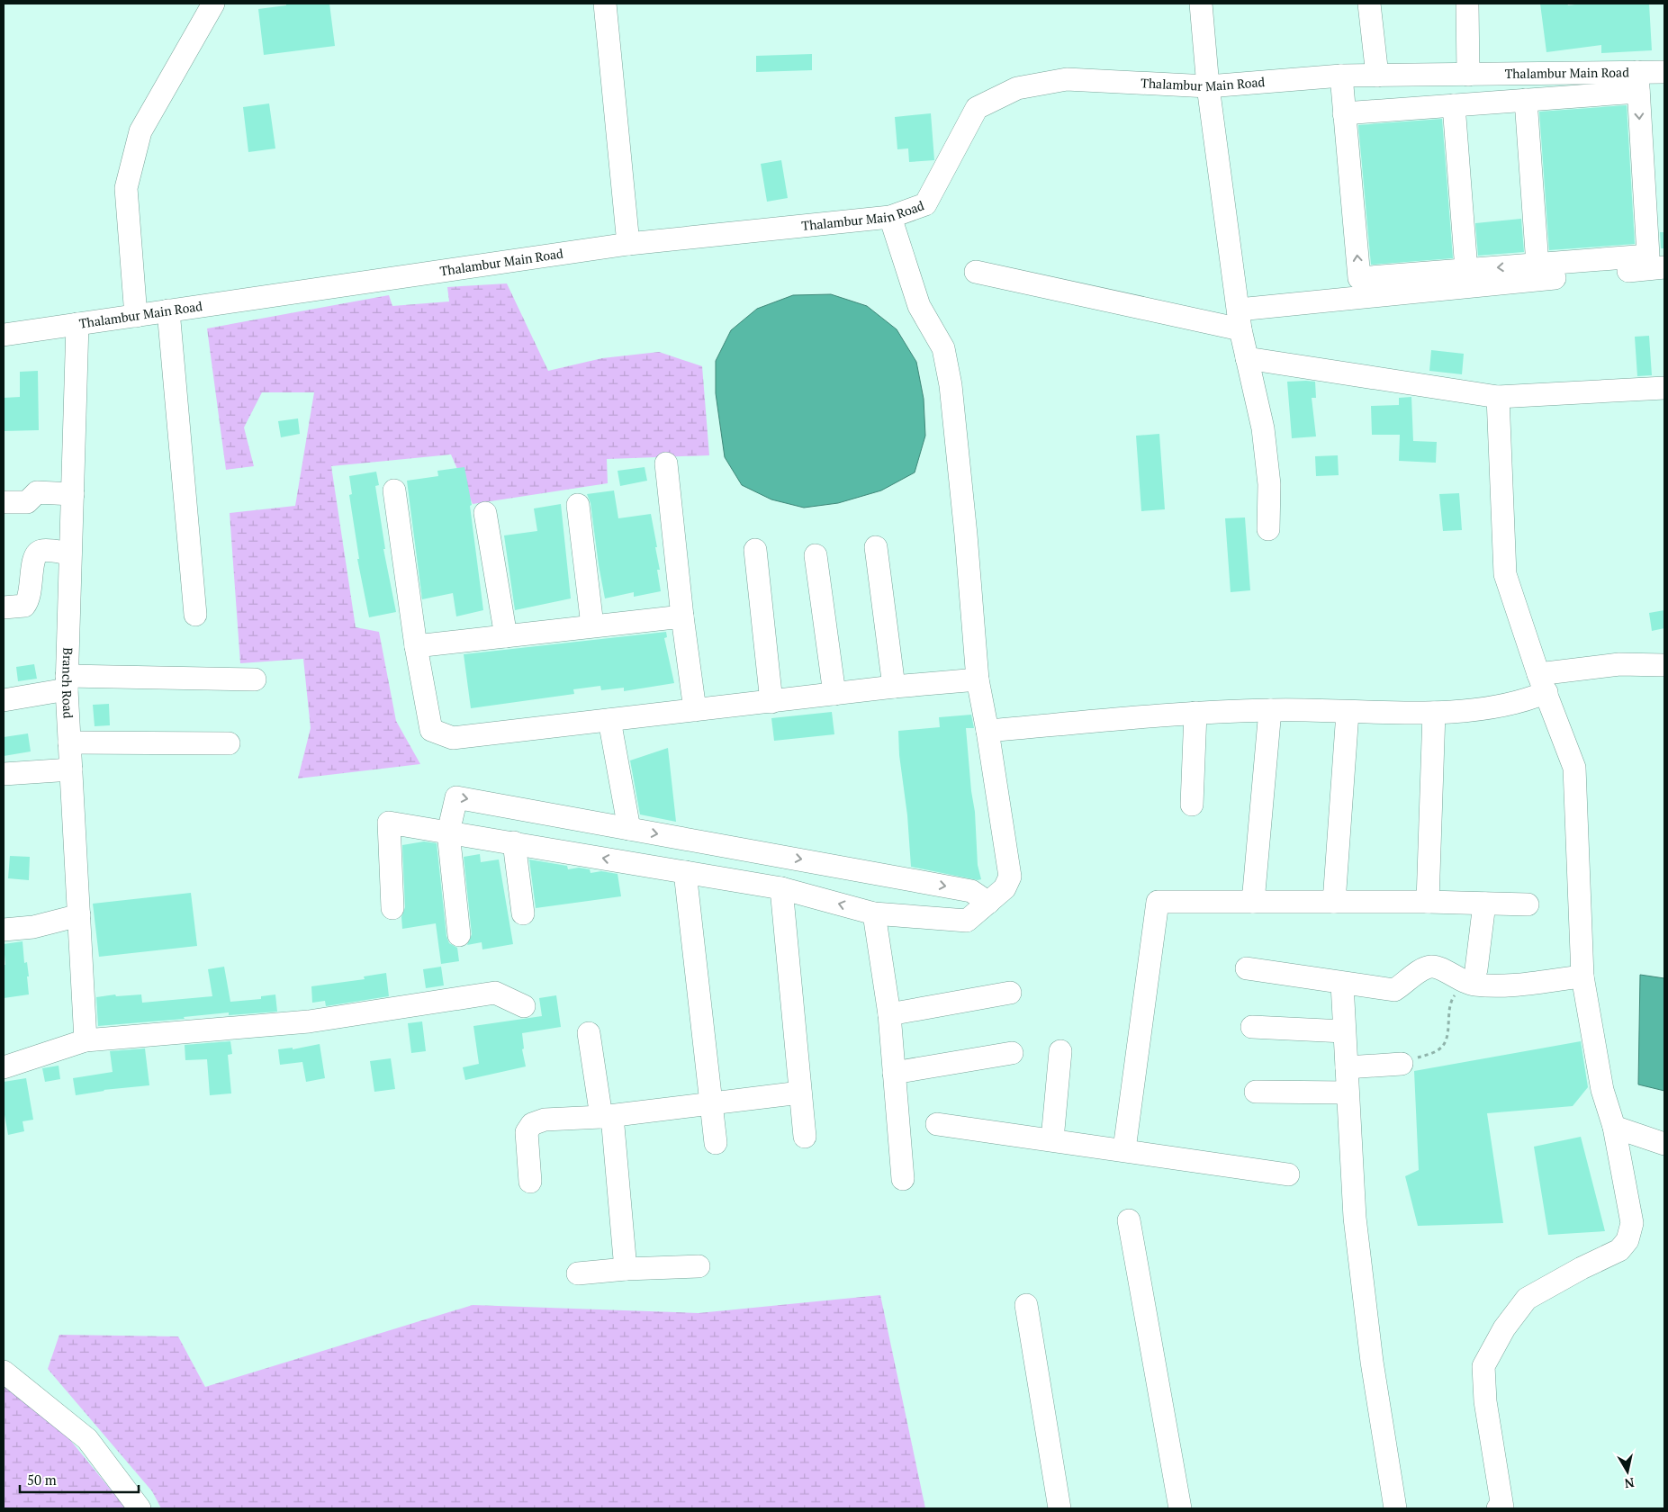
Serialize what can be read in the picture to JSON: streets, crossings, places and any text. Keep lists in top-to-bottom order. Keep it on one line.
{"streets":{"street":["Thalambur Main Road","Branch Road"]},"crossings":[["Thalambur Main Road","Branch Road"]],"scale_bar":"50 m","north":"bottom"}
